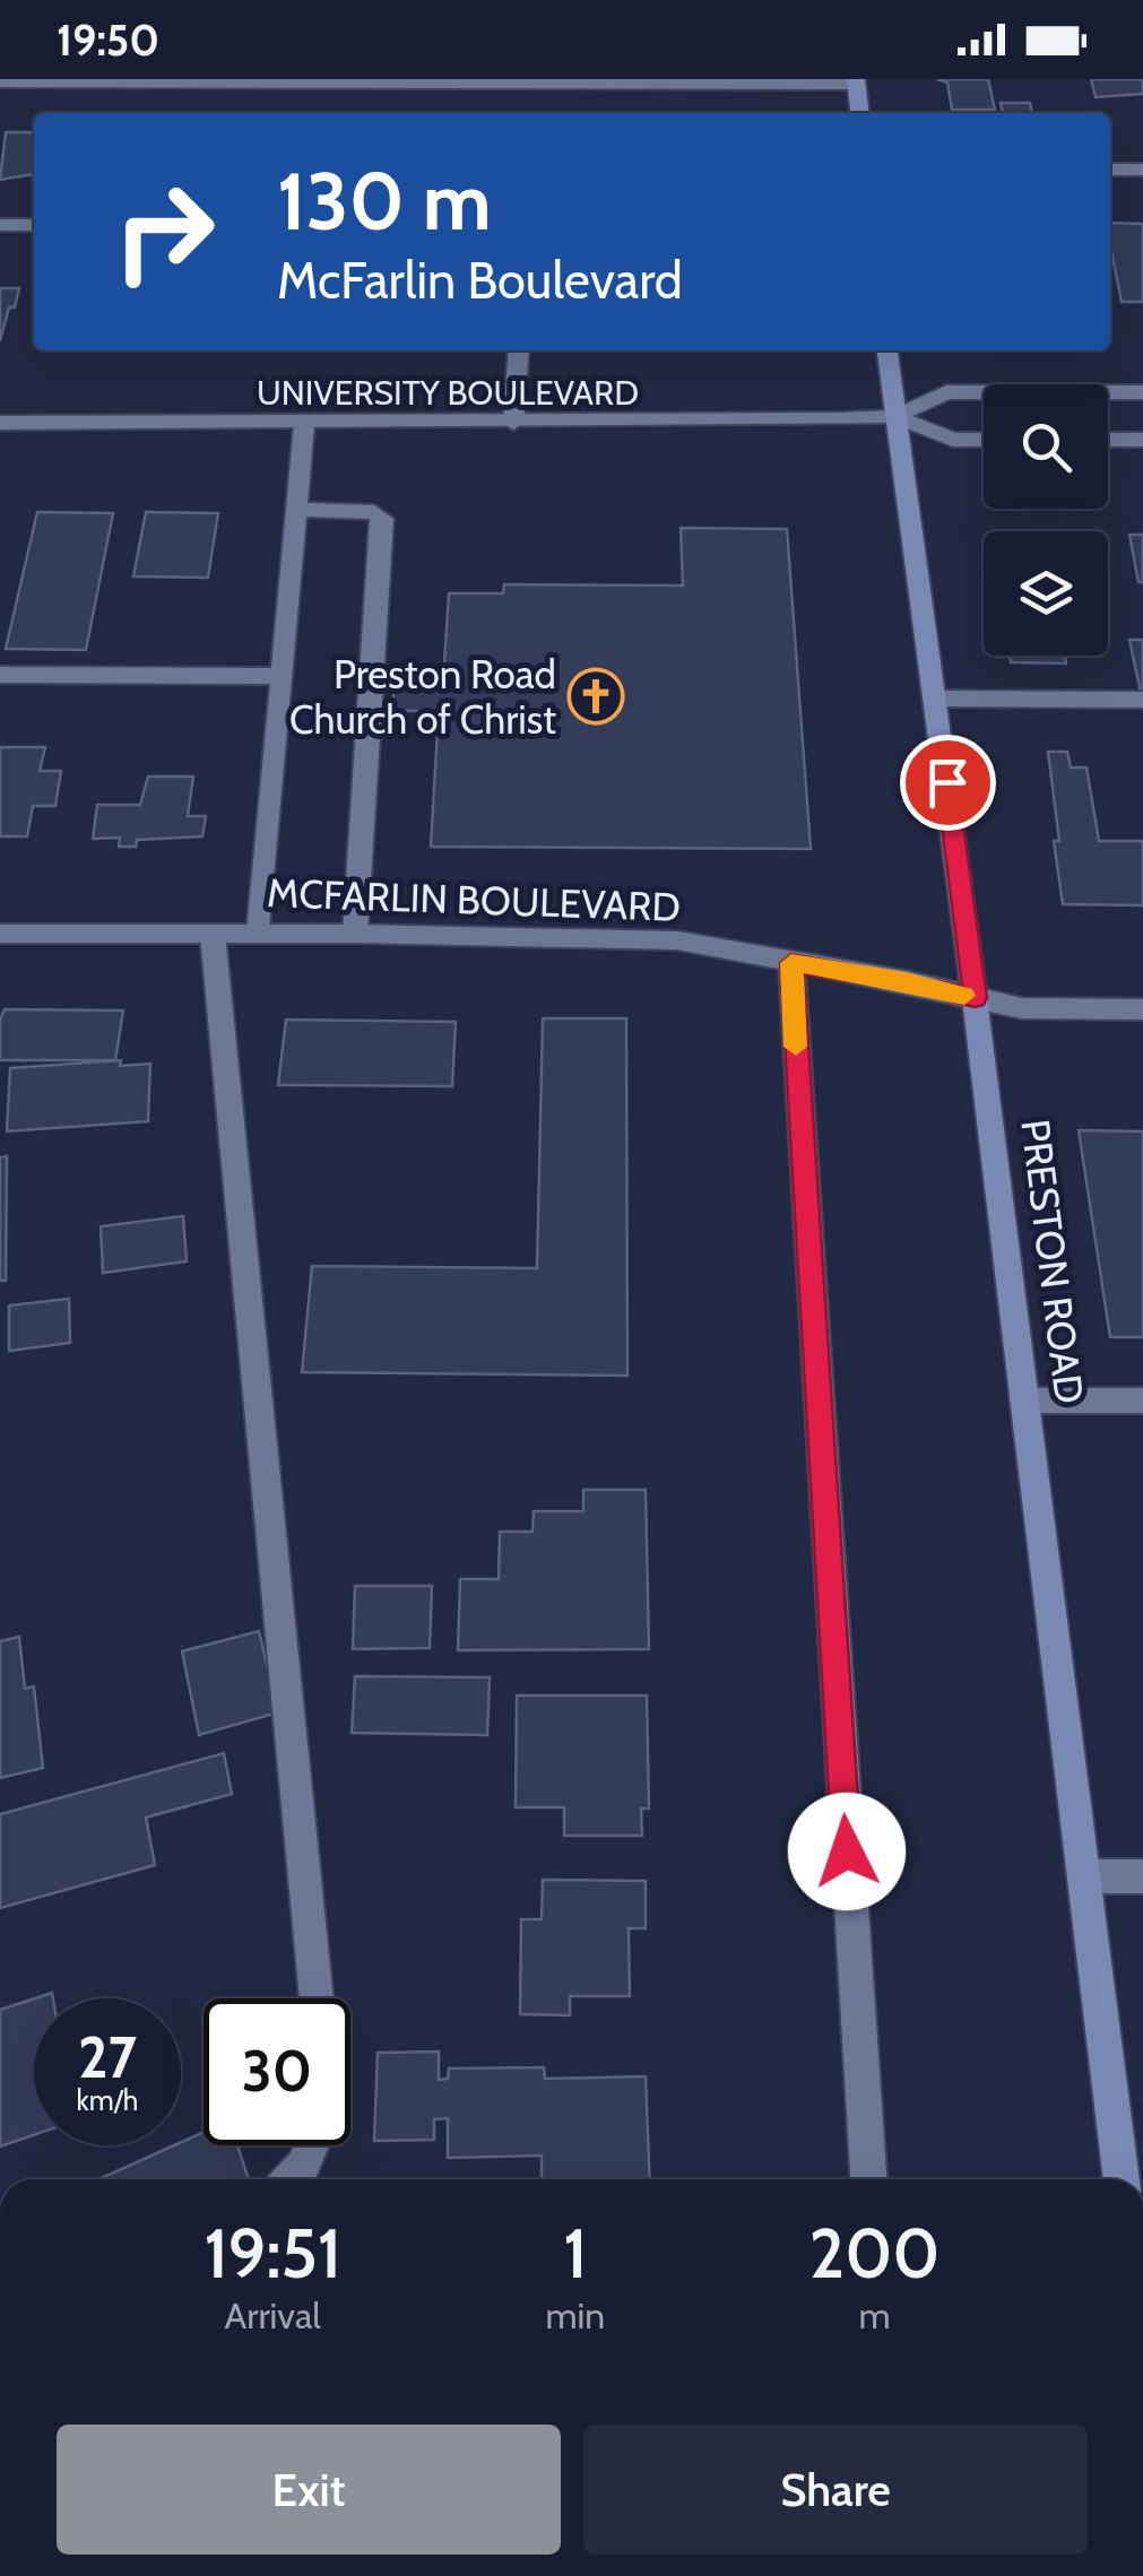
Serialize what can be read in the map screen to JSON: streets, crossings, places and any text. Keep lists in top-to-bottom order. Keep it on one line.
{"streets":{"main road":["PRESTON ROAD"],"street":["UNIVERSITY BOULEVARD","MCFARLIN BOULEVARD"]},"crossings":[["UNIVERSITY BOULEVARD","PRESTON ROAD"],["MCFARLIN BOULEVARD","PRESTON ROAD"]],"places":{"church":["Preston Road Church of Christ"]},"page":{"status":"19:50","turn":["130 m","McFarlin Boulevard"],"speed":"27 km/h","limit":"30","eta":["19:51","Arrival","1","min","200","m"],"buttons":["Exit","Share"]}}
